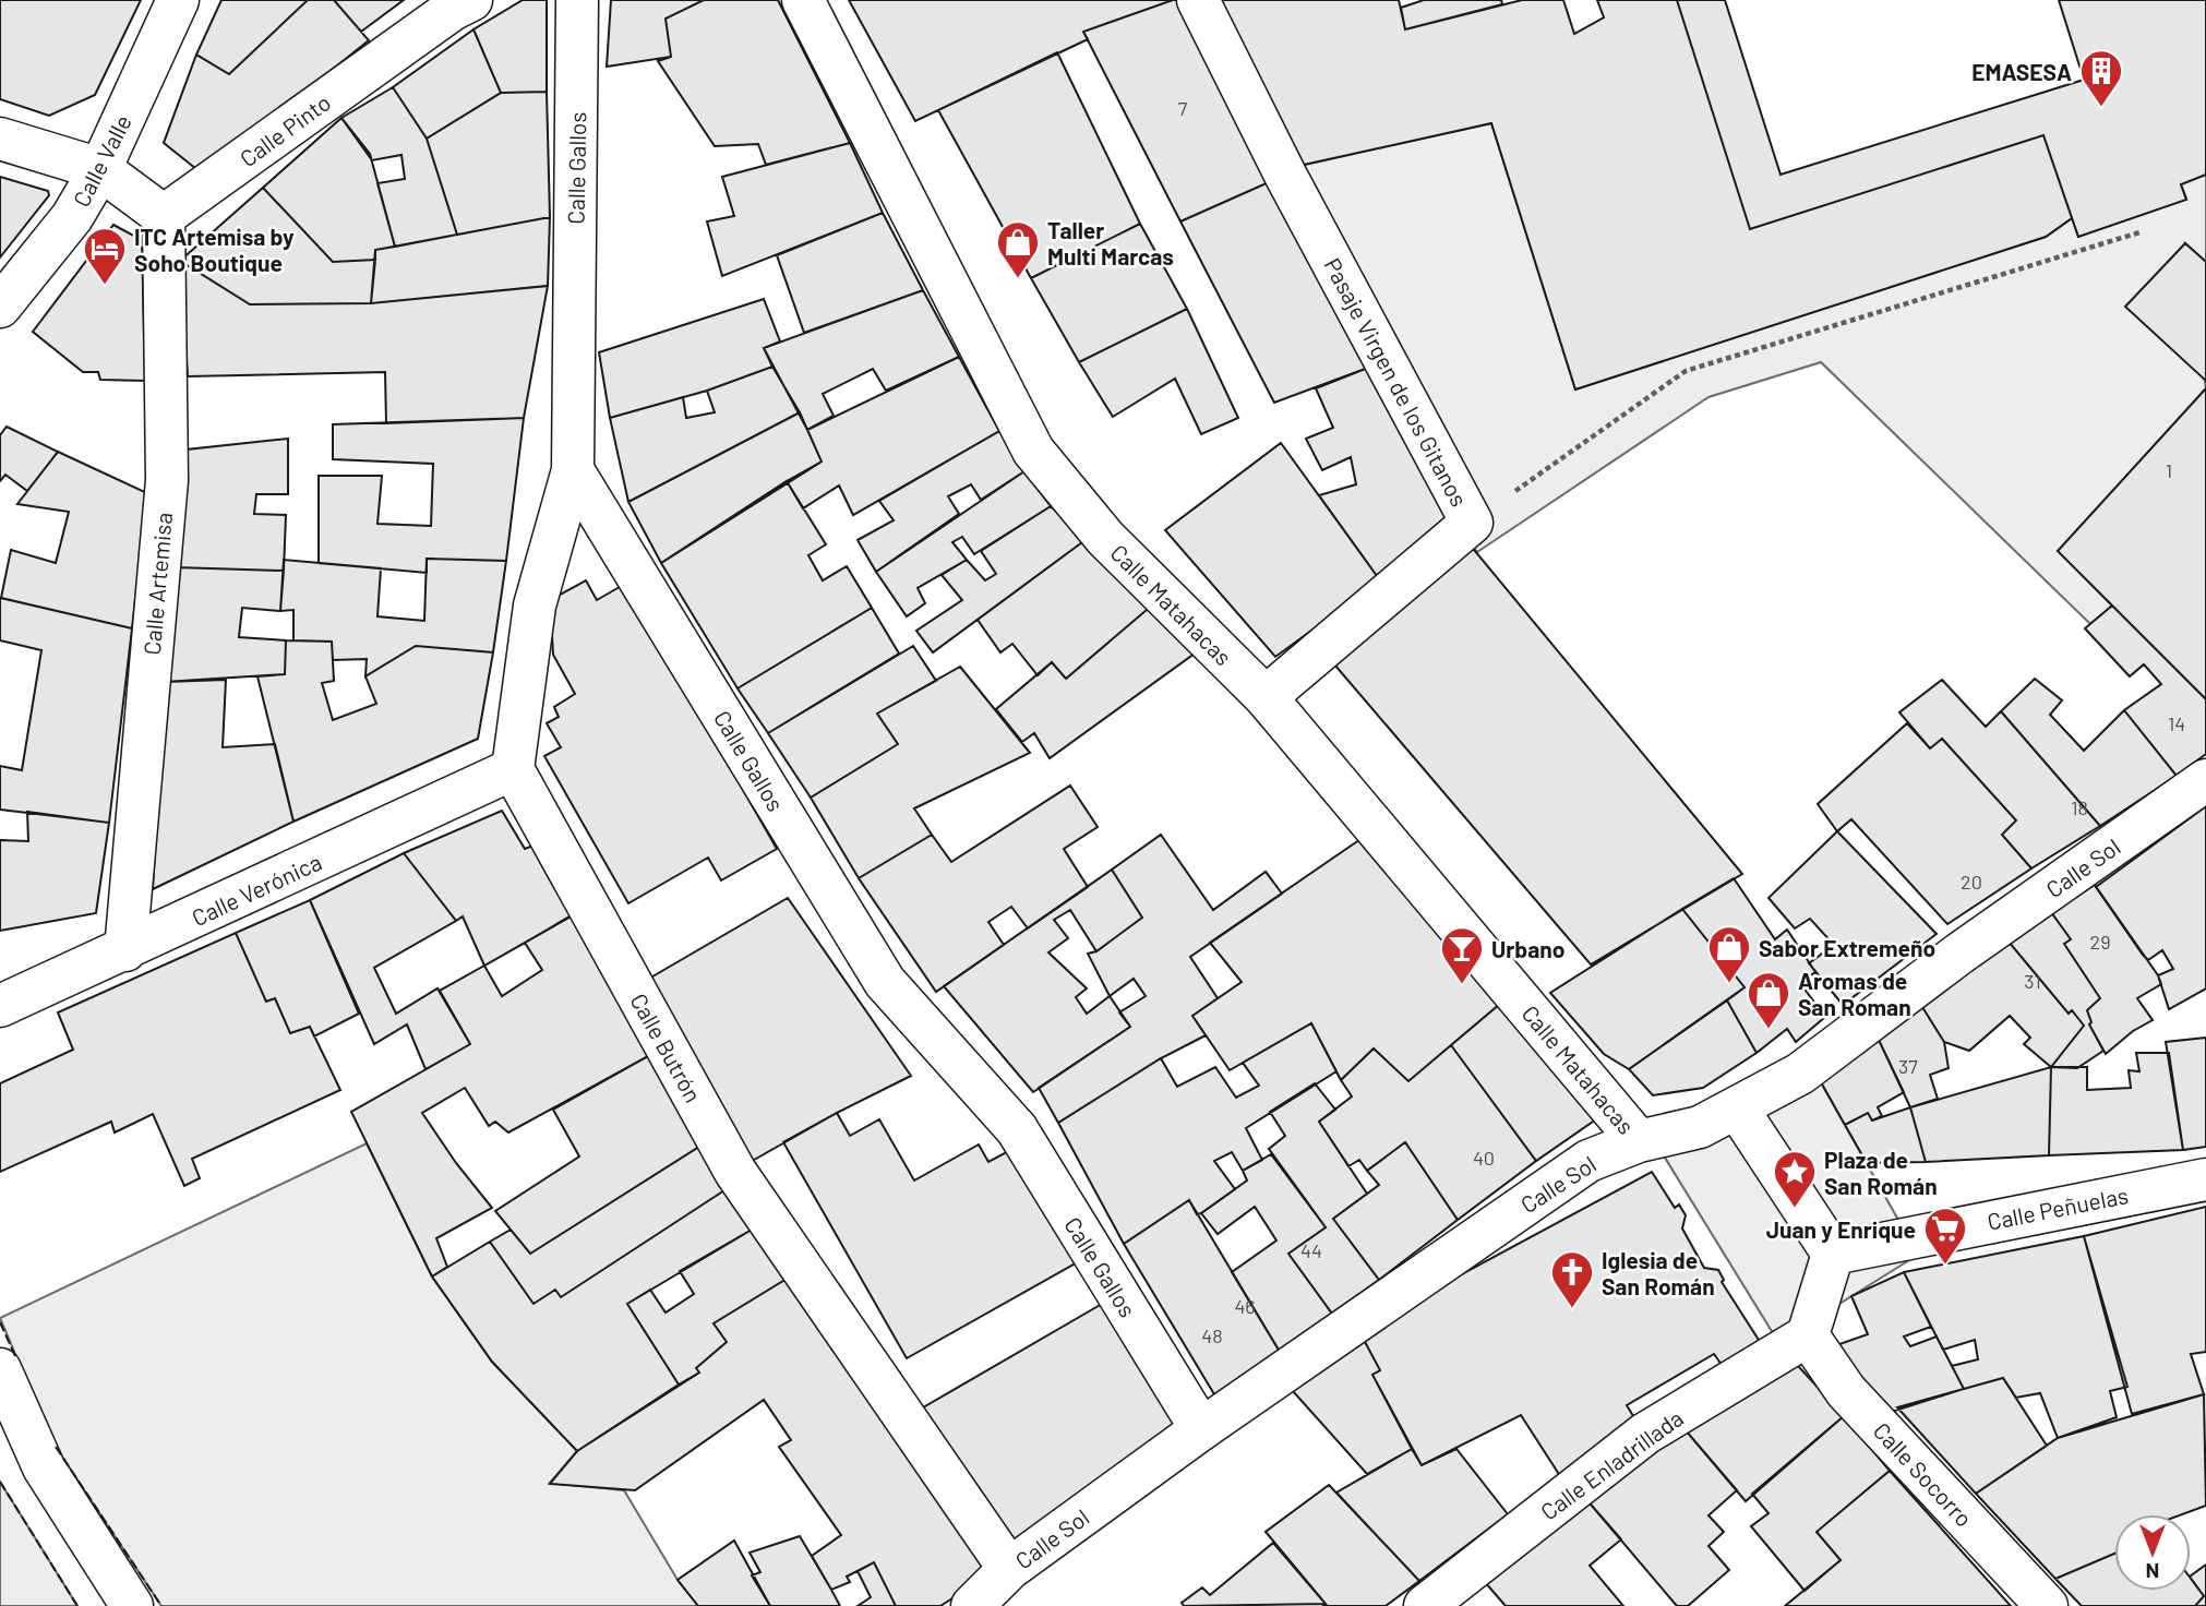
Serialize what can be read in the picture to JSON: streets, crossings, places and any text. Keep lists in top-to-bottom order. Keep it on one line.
{"streets":{"street":["Calle Pinto","Calle Valle","Calle Gallos","Pasaje Virgen de los Gitanos","Calle Artemisa","Calle Matahacas","Calle Sol","Calle Verónica","Calle Butrón","Calle Peñuelas","Calle Enladrillada","Calle Socorro"]},"crossings":[["Calle Pinto","Calle Artemisa"],["Calle Gallos","Calle Sol"],["Pasaje Virgen de los Gitanos","Calle Matahacas"],["Calle Artemisa","Calle Verónica"],["Calle Matahacas","Calle Sol"],["Calle Sol","Calle Butrón"],["Calle Verónica","Calle Butrón"],["Calle Enladrillada","Calle Socorro"]],"places":{"building":["EMASESA"],"shop":["Taller Multi Marcas","Sabor Extremeño","Aromas de San Roman"],"hotel":["ITC Artemisa by Soho Boutique"],"bar":["Urbano"],"place":["Plaza de San Román"],"supermarket":["Juan y Enrique"],"church":["Iglesia de San Román"]},"house_numbers":["7","1","14","18","20","29","31","37","40","44","46","48"],"north":"bottom"}
